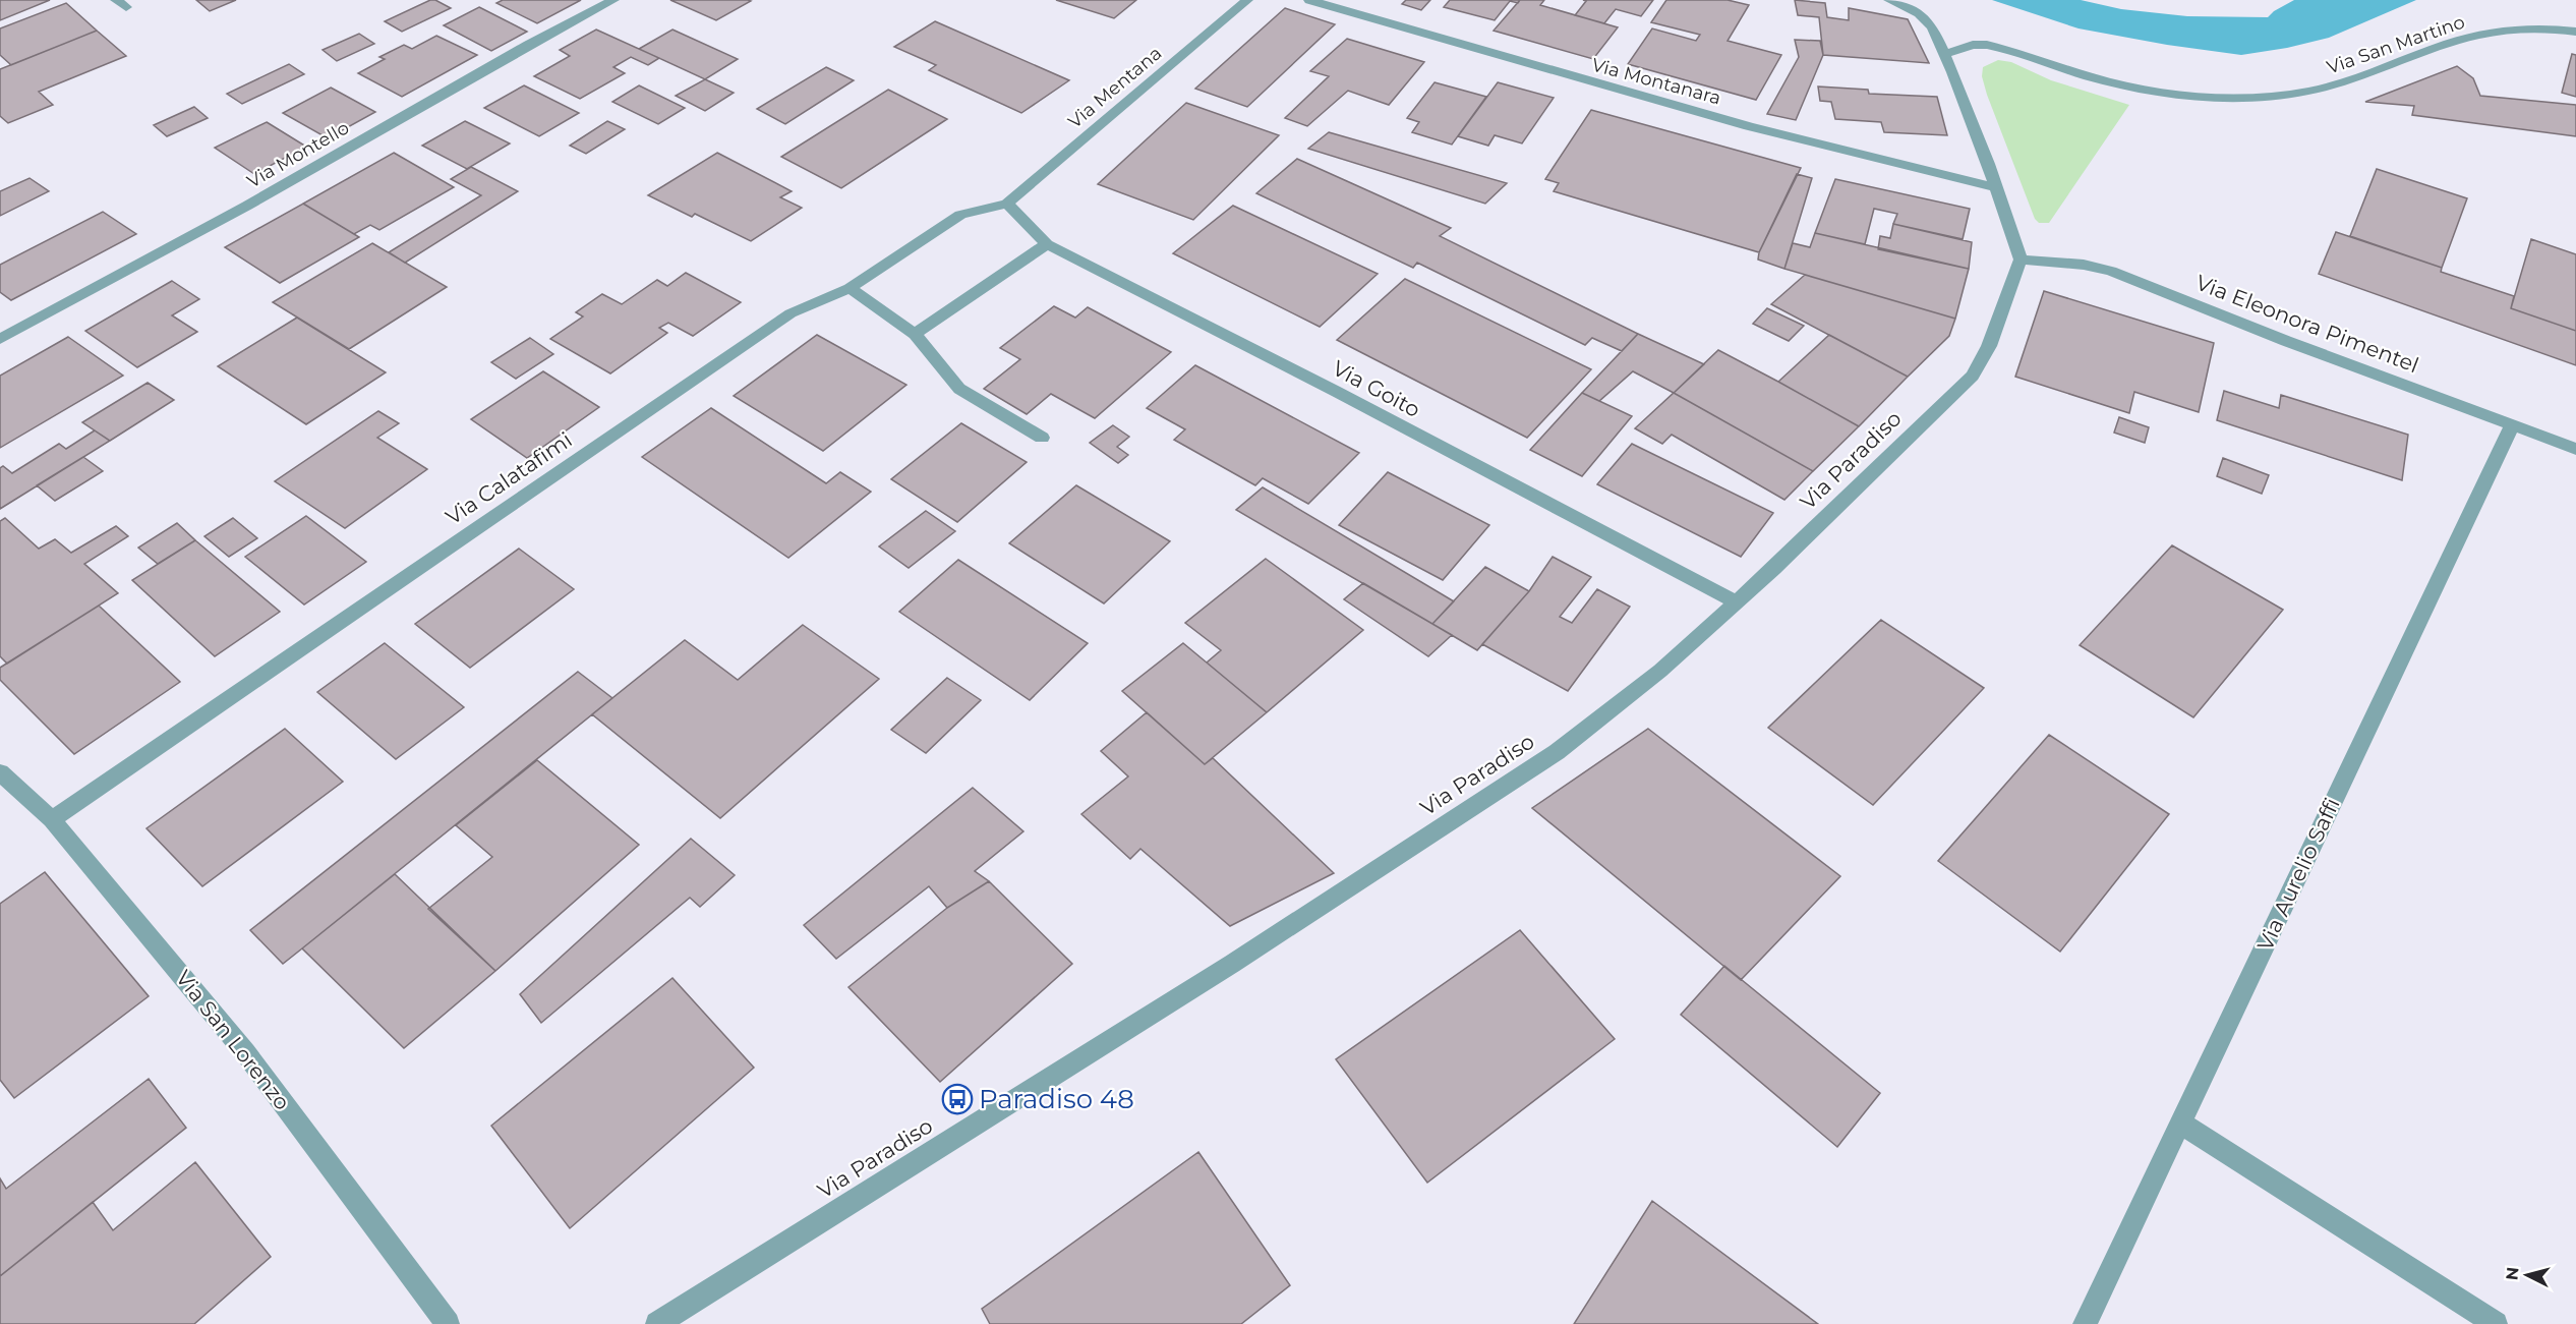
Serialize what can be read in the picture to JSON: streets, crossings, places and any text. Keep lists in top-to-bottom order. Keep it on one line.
{"streets":{"street":["Via San Martino","Via Montanara","Via Mentana","Via Montello","Via Eleonora Pimentel","Via Goito","Via Paradiso","Via Calatafimi","Via Aurelio Saffi","Via San Lorenzo"]},"crossings":[["Via Mentana","Via Goito"],["Via Mentana","Via Calatafimi"],["Via Eleonora Pimentel","Via Paradiso"],["Via Eleonora Pimentel","Via Aurelio Saffi"],["Via Goito","Via Paradiso"],["Via Goito","Via Calatafimi"],["Via Calatafimi","Via San Lorenzo"]],"places":{"bus stop":["Paradiso 48"]},"north":"left"}
